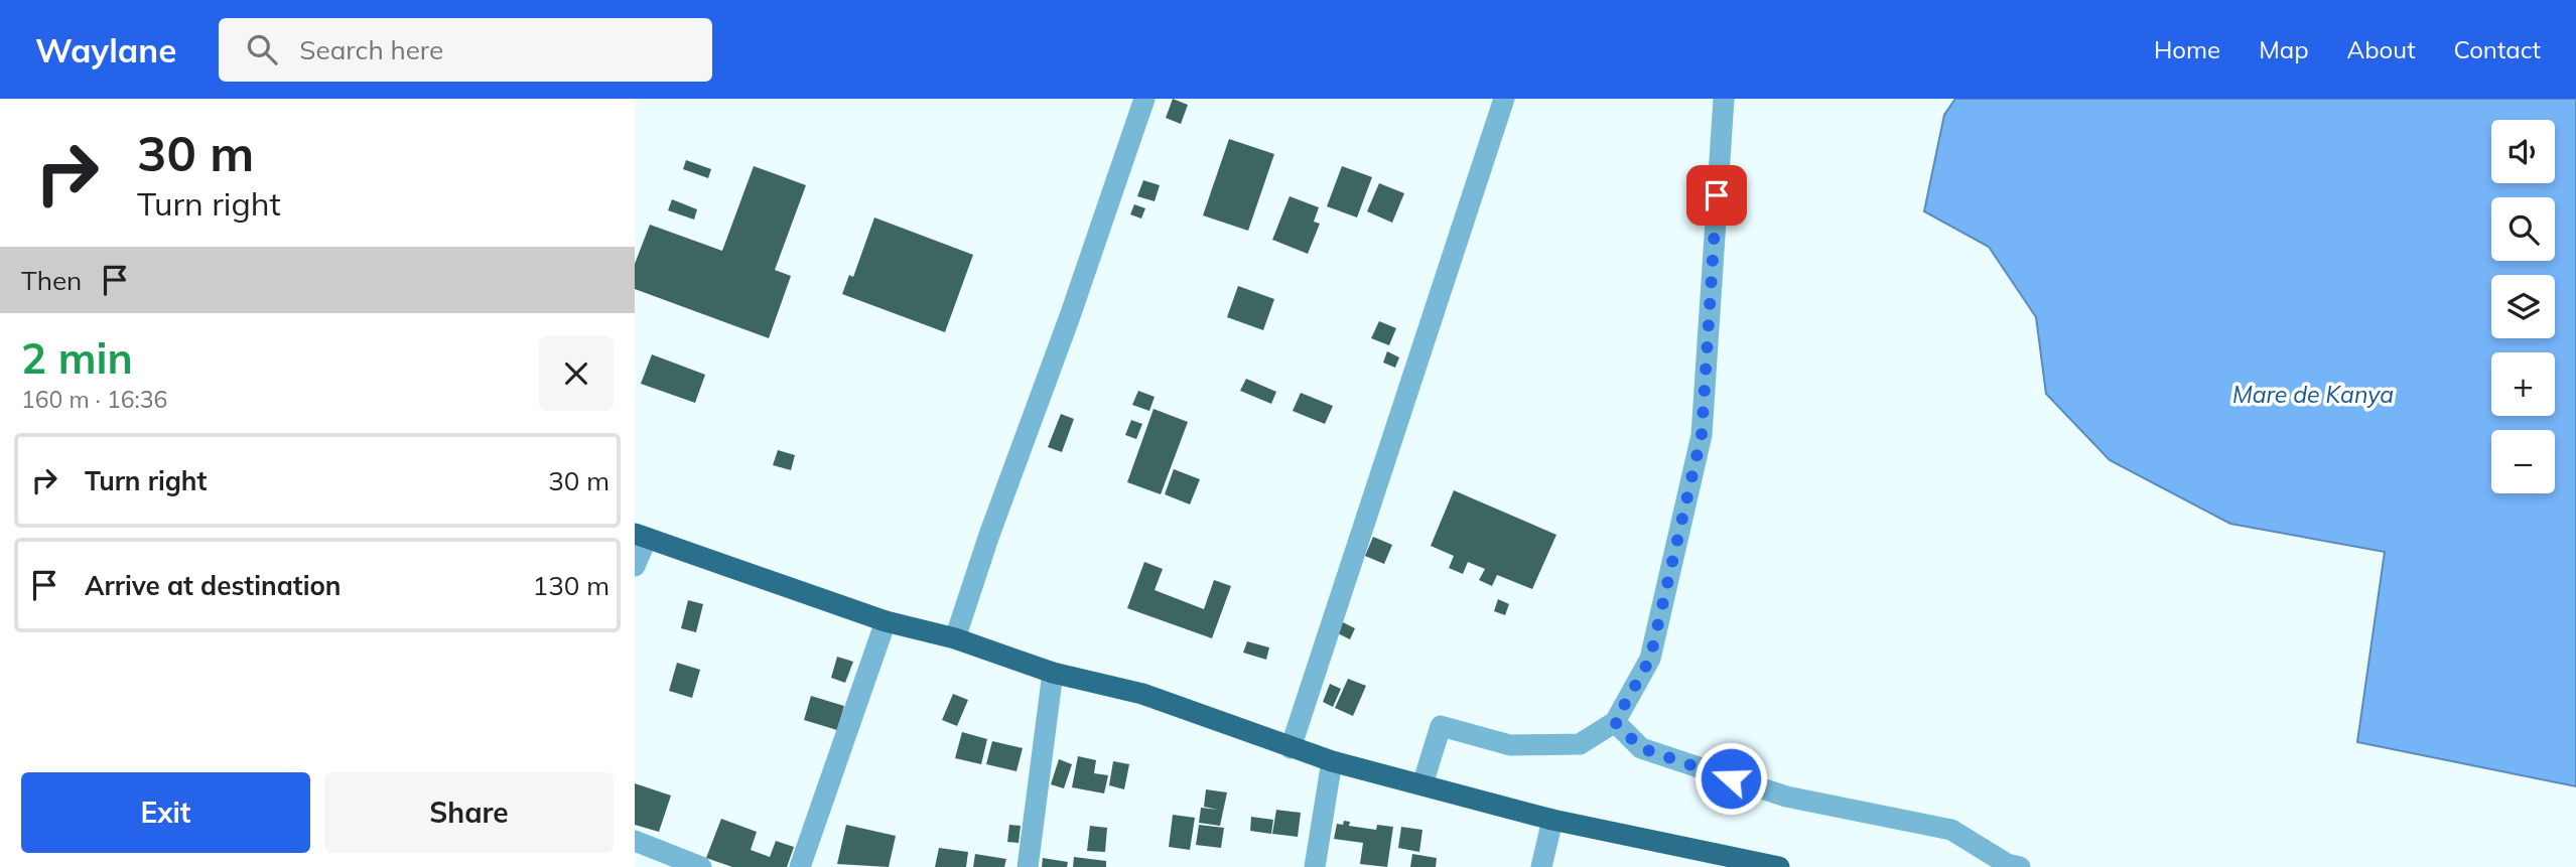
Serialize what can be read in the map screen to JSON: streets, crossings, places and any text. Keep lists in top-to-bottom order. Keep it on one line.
{"water":["Mare de Kanya"],"page":{"header":"Waylane","search":"Search here","nav":["Home","Map","About","Contact"],"turn":["30 m","Turn right"],"map_buttons":["+","−"],"then":"Then","heading":["2 min","160 m · 16:36"],"list":[{"name":"Turn right","value":"30 m"},{"name":"Arrive at destination","value":"130 m"}],"buttons":["Exit","Share"]}}
